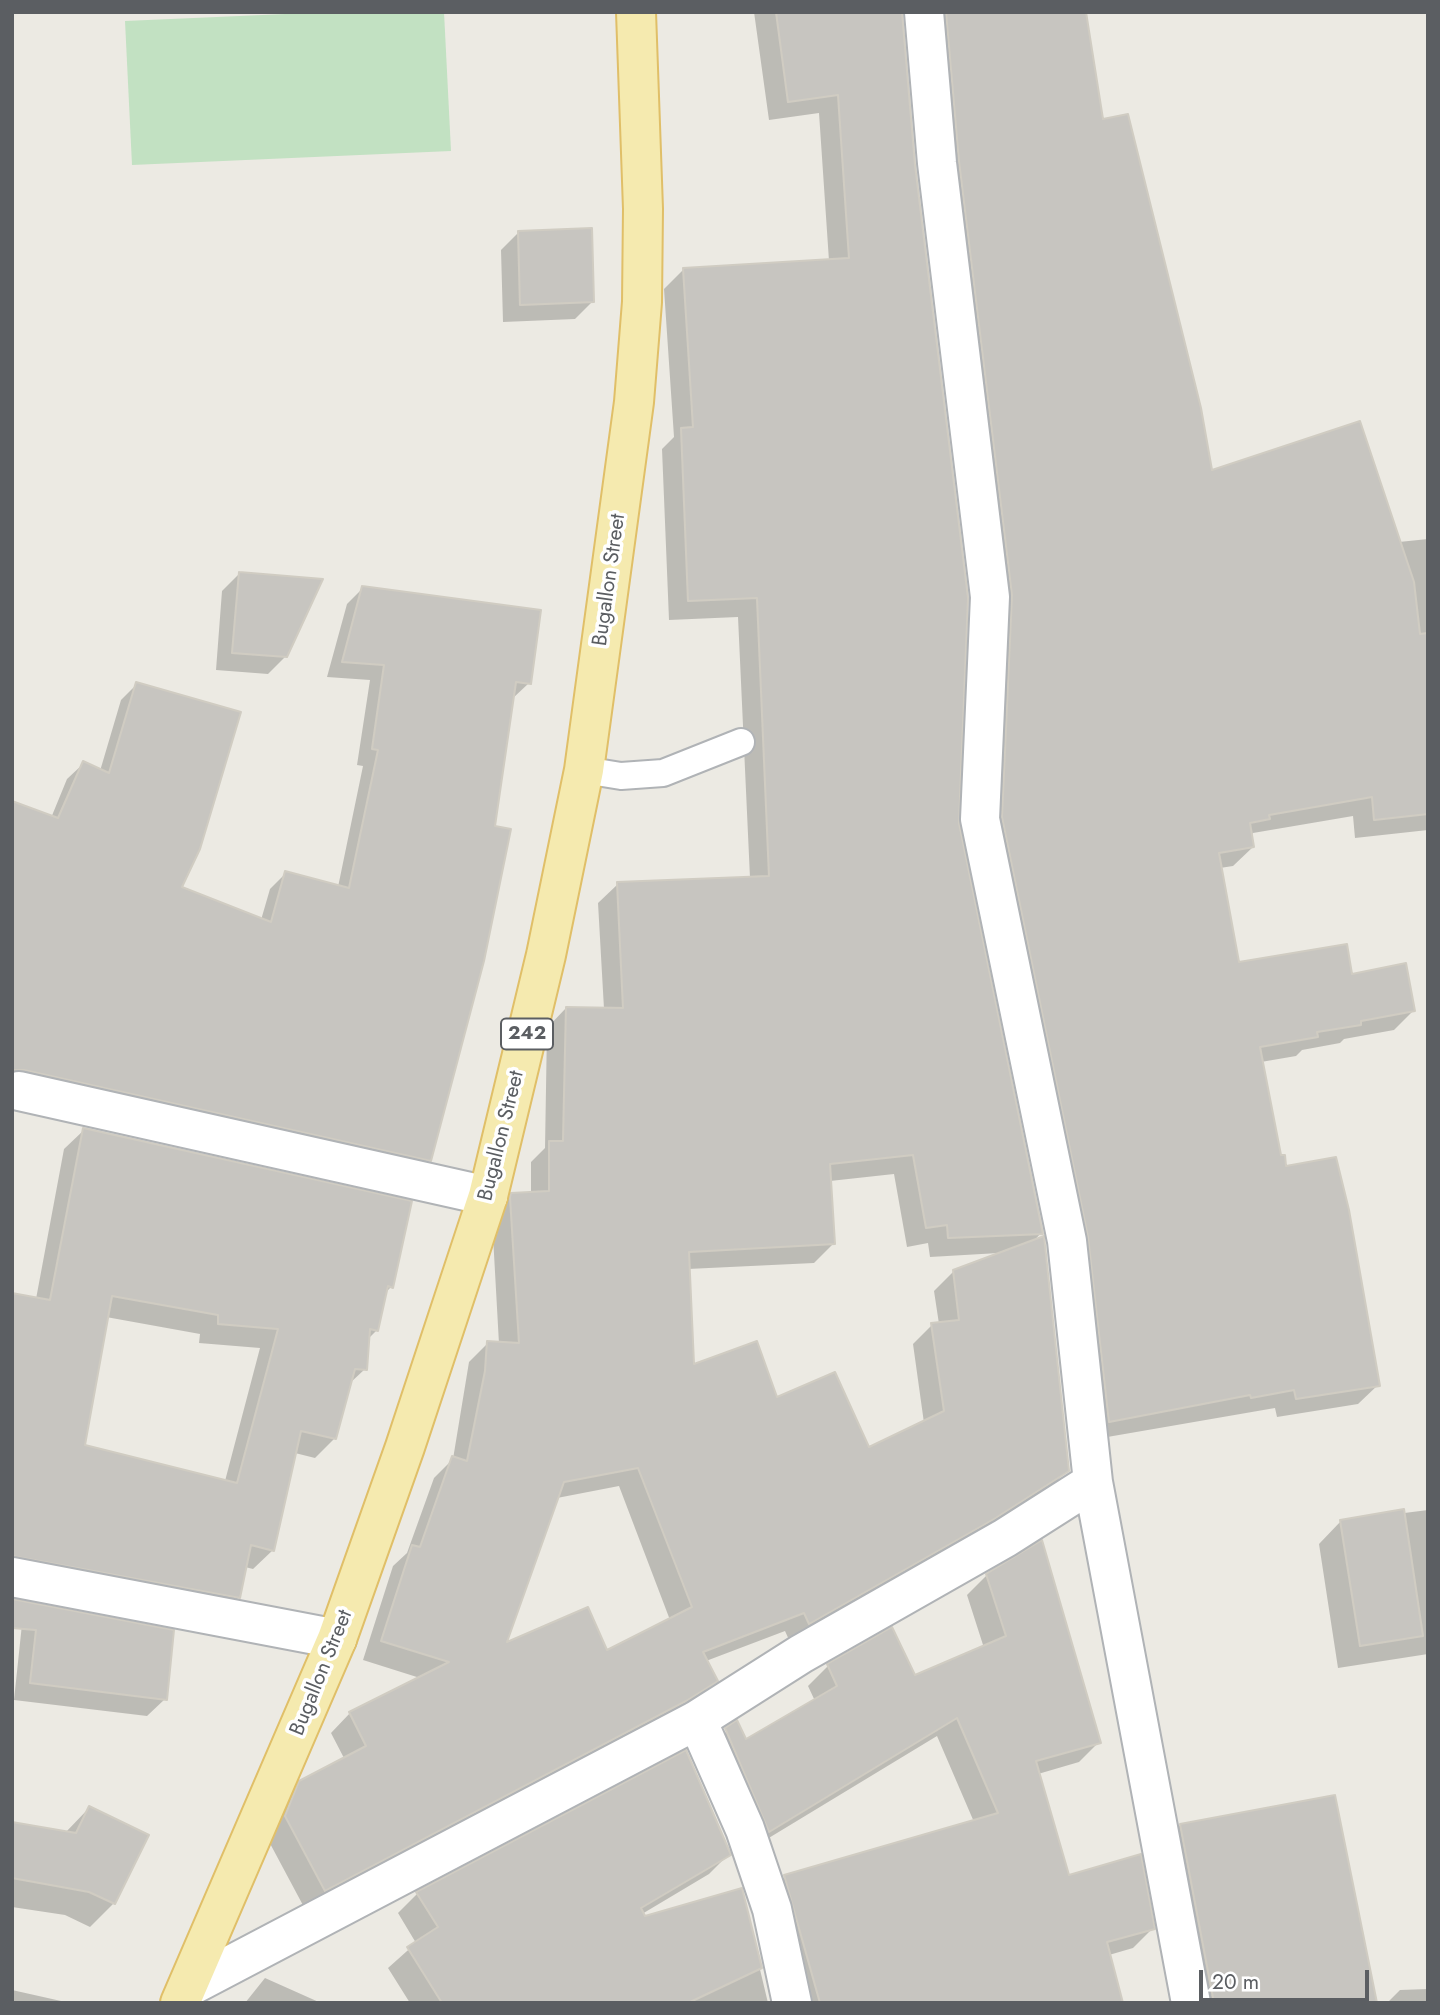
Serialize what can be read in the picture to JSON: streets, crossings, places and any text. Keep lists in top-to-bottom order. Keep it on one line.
{"streets":{"main road":["Bugallon Street","242"]},"scale_bar":"20 m"}
